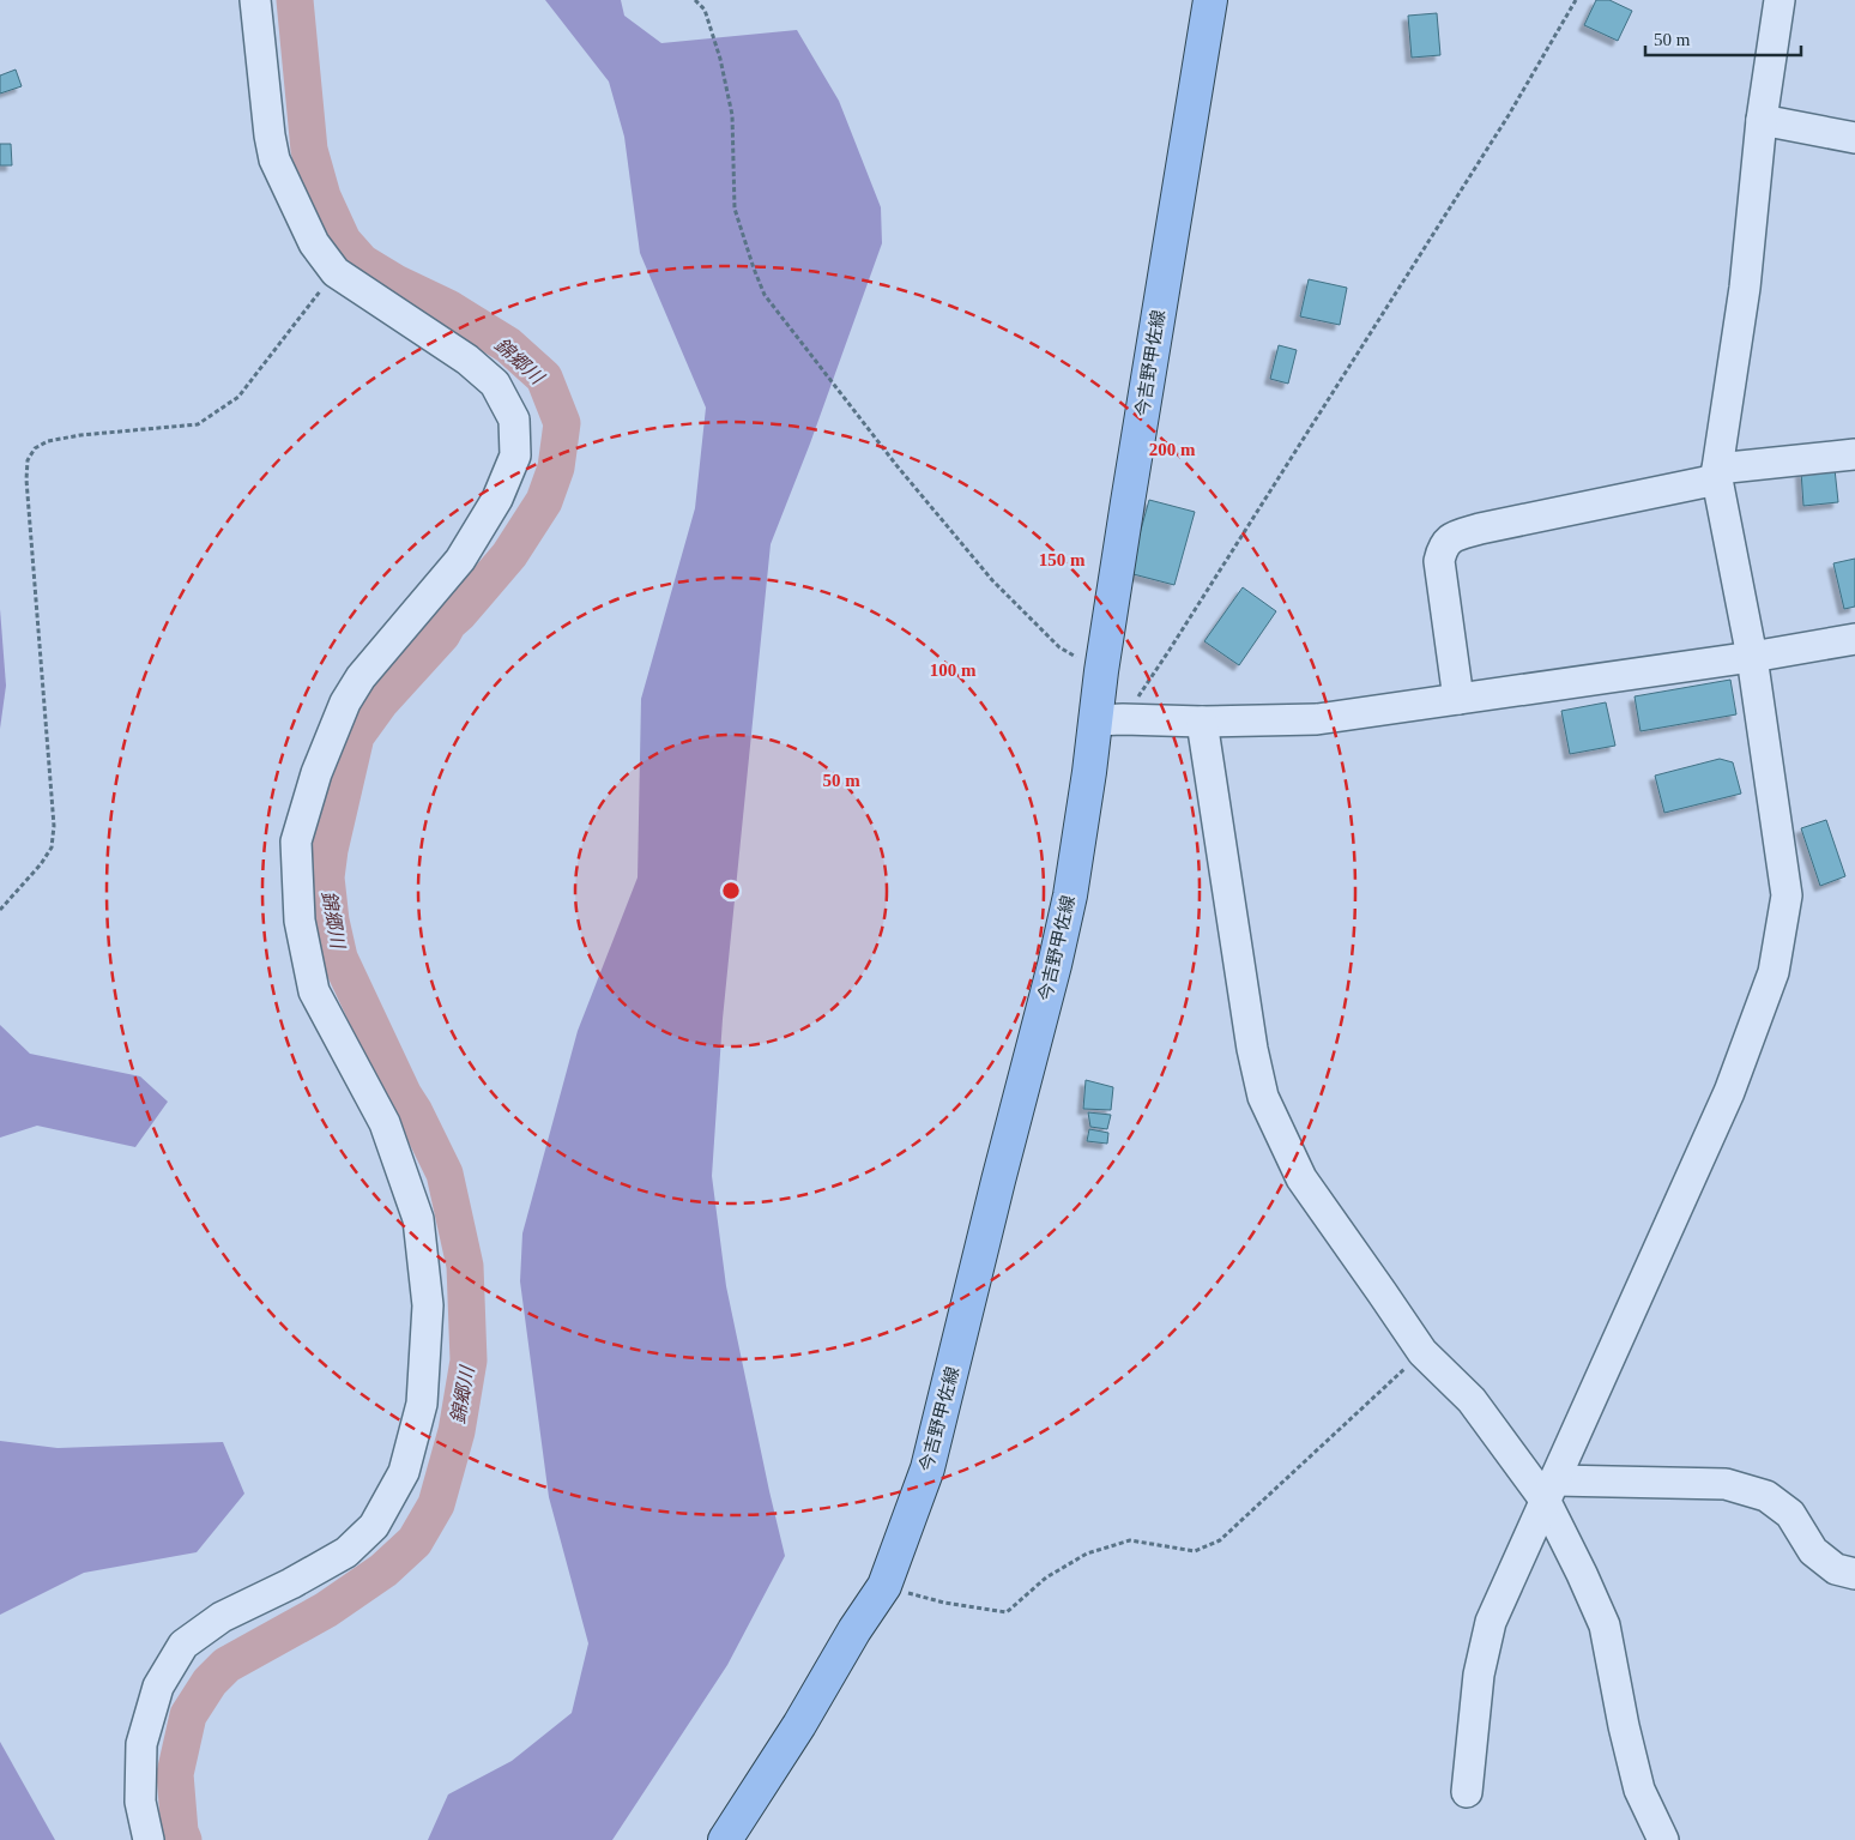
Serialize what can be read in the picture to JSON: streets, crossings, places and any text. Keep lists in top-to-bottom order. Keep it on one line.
{"streets":{"main road":["今吉野甲佐線"]},"water":["錦郷川"],"scale_bar":"50 m","rings":["200 m","150 m","100 m","50 m"]}
